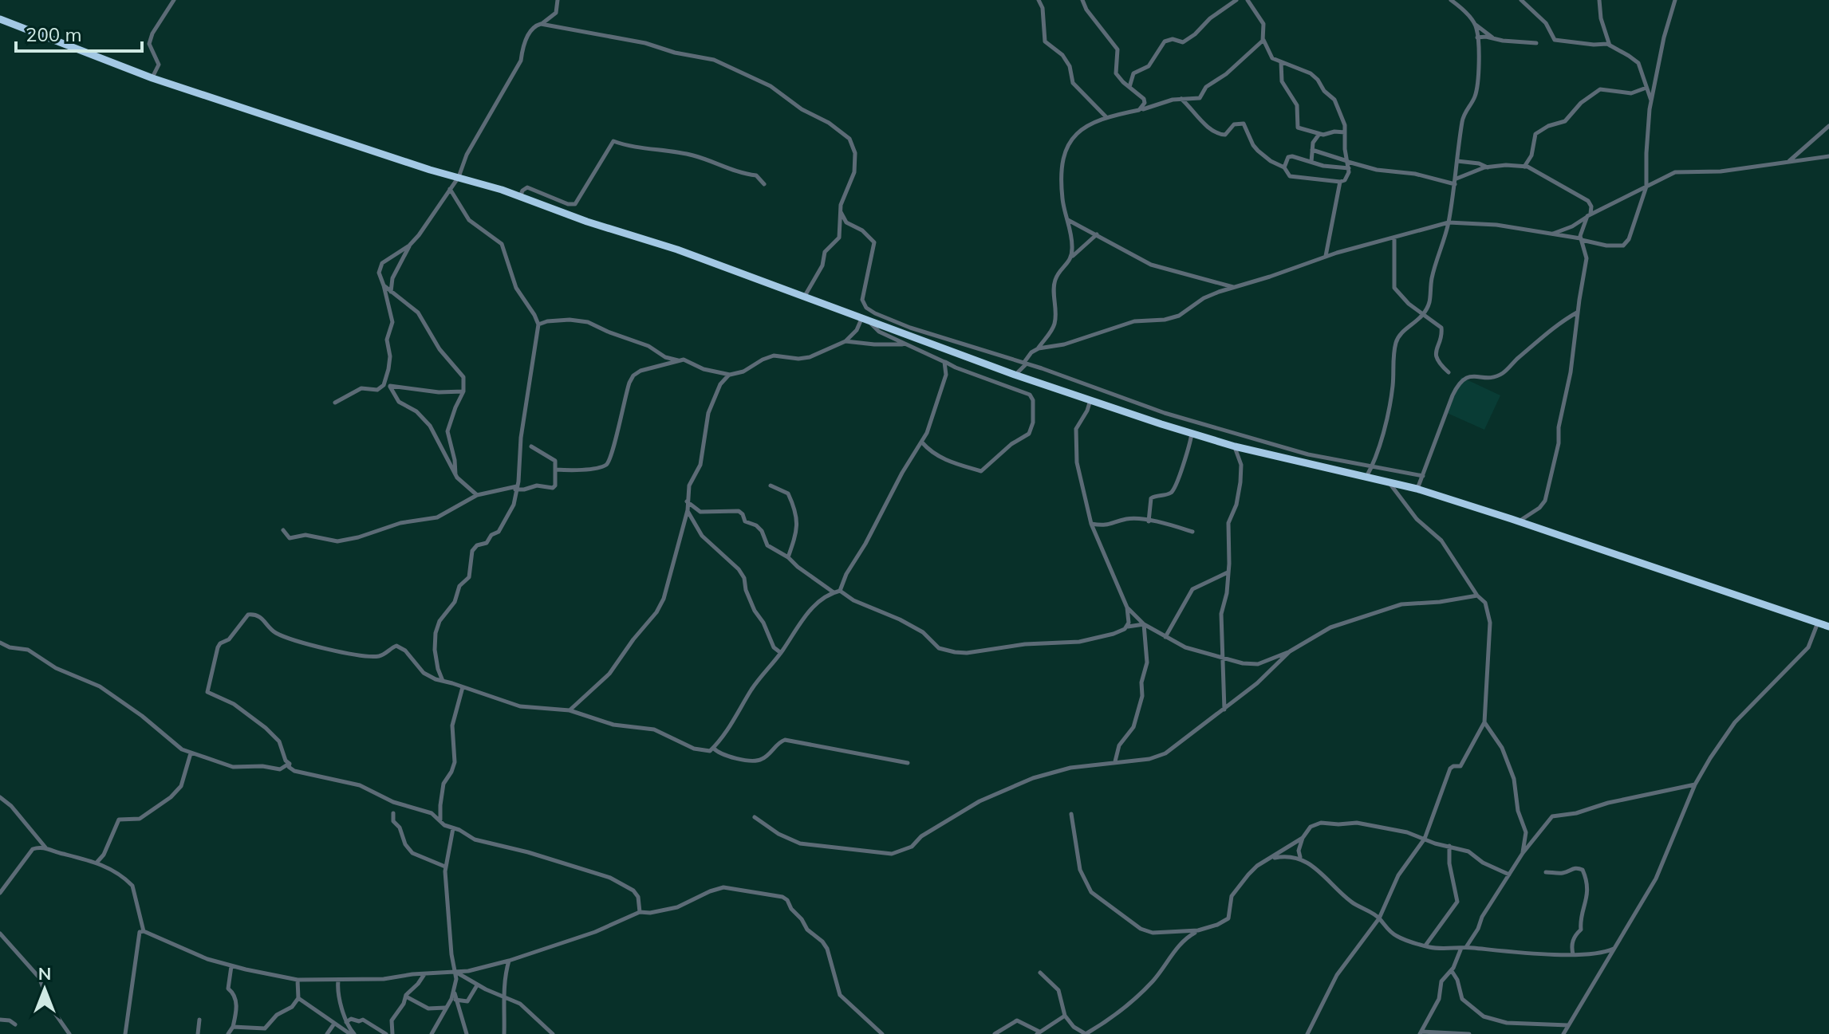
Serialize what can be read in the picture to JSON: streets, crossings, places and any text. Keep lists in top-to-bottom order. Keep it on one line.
{"scale_bar":"200 m","north":"top"}
